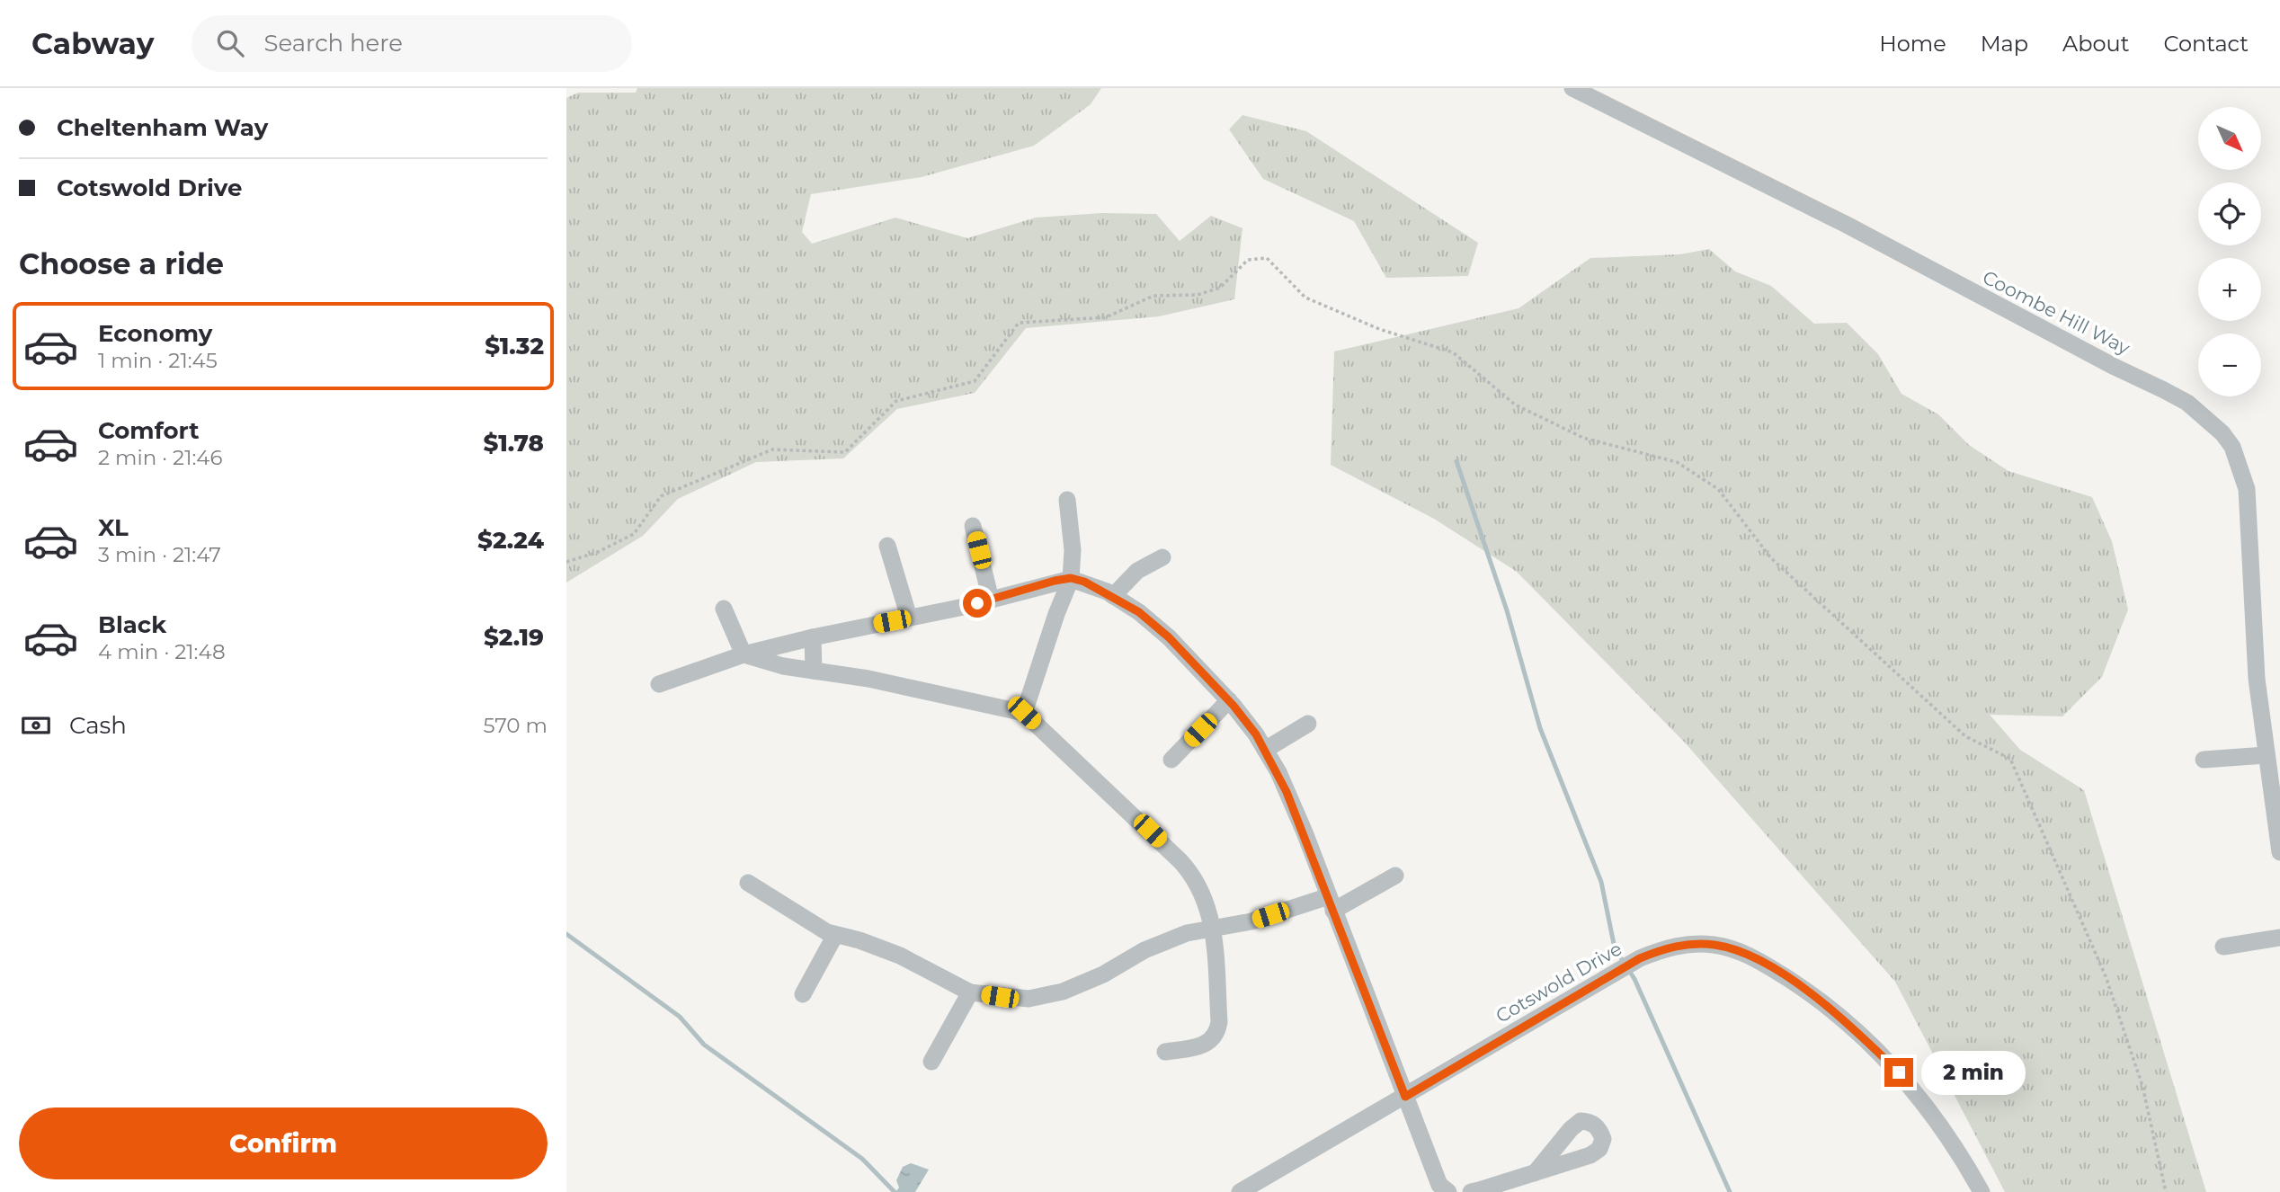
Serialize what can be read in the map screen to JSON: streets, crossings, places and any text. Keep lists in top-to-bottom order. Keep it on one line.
{"streets":{"street":["Coombe Hill Way","Cotswold Drive"]},"north":"bottom right","page":{"header":"Cabway","search":"Search here","nav":["Home","Map","About","Contact"],"banner":["Cheltenham Way","Cotswold Drive"],"map_buttons":["+","−"],"heading":"Choose a ride","list":[{"name":"Economy","note":"1 min · 21:45","value":"$1.32"},{"name":"Comfort","note":"2 min · 21:46","value":"$1.78"},{"name":"XL","note":"3 min · 21:47","value":"$2.24"},{"name":"Black","note":"4 min · 21:48","value":"$2.19"}],"pay":["Cash","570 m"],"bubble":"2 min","buttons":"Confirm"}}
